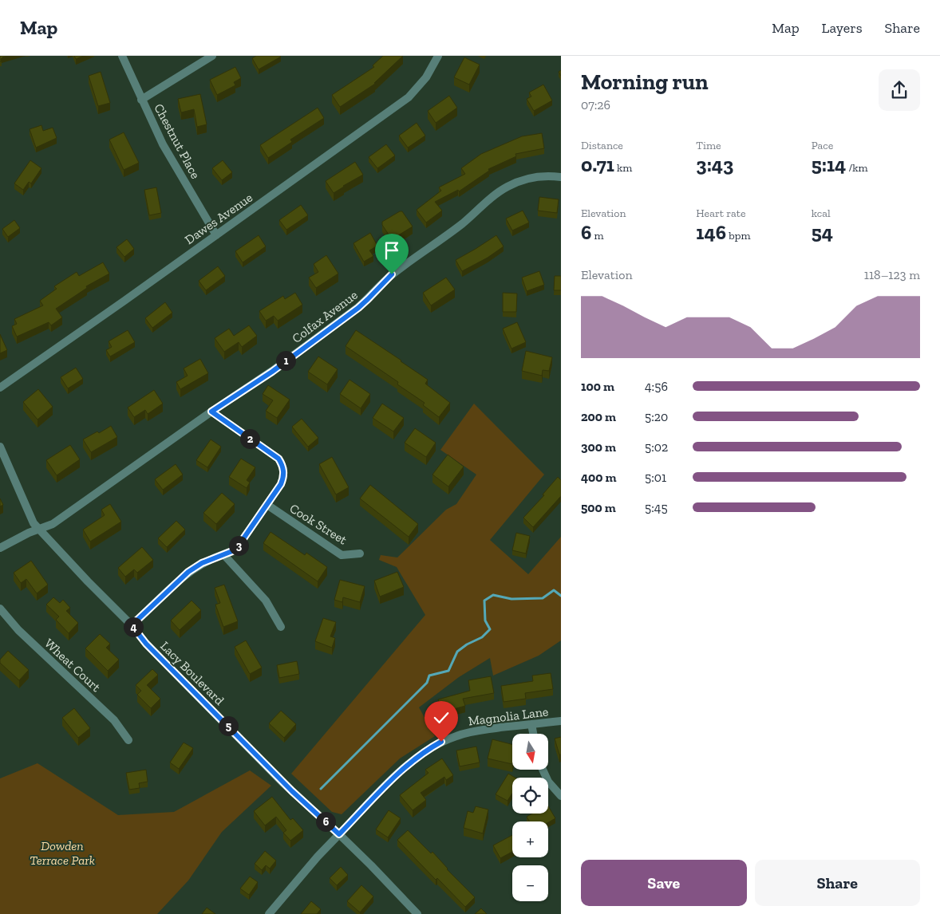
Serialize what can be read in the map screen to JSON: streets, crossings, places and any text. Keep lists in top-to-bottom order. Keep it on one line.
{"streets":{"street":["Chestnut Place","Dawes Avenue","Colfax Avenue","Cook Street","Wheat Court","Lacy Boulevard","Magnolia Lane"]},"crossings":[["Chestnut Place","Dawes Avenue"],["Colfax Avenue","Lacy Boulevard"],["Lacy Boulevard","Magnolia Lane"]],"parks":["Dowden Terrace Park"],"north":"bottom","page":{"header":"Map","nav":["Map","Layers","Share"],"heading":["Morning run","07:26"],"stats":[["Distance","0.71 km"],["Time","3:43"],["Pace","5:14 /km"],["Elevation","6 m"],["Heart rate","146 bpm"],["kcal","54"]],"chart":["Elevation","118–123 m"],"pins":["1","2","3","4","5","6"],"list":[{"name":"100 m","note":"4:56"},{"name":"200 m","note":"5:20"},{"name":"300 m","note":"5:02"},{"name":"400 m","note":"5:01"},{"name":"500 m","note":"5:45"}],"map_buttons":["+","−"],"buttons":["Save","Share"]}}
